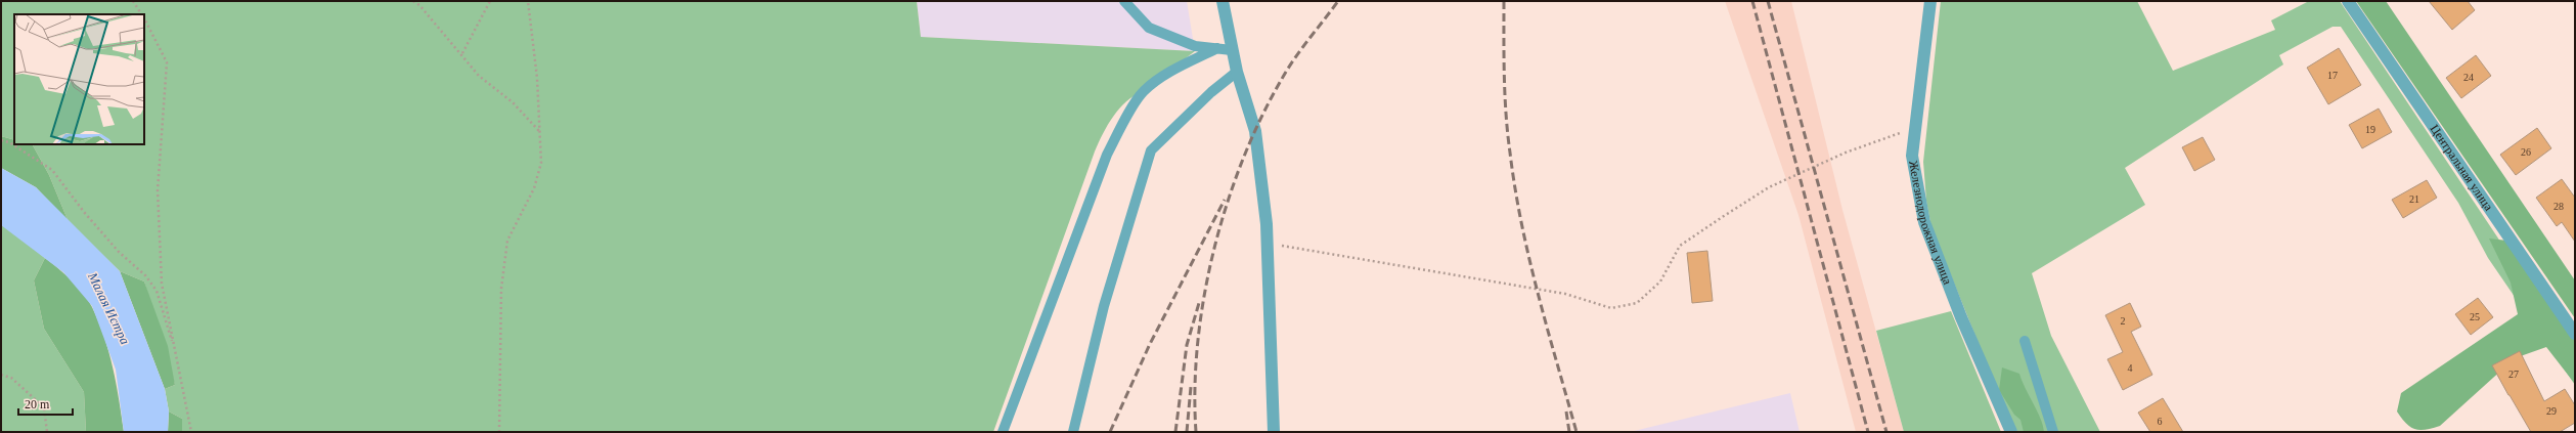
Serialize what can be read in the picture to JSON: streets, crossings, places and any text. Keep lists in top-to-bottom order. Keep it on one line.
{"streets":{"street":["Центральная улица","Железнодорожная улица"]},"water":["Малая Истра"],"house_numbers":["17","24","19","26","21","28","25","2","4","27","29","6"],"scale_bar":"20 m"}
